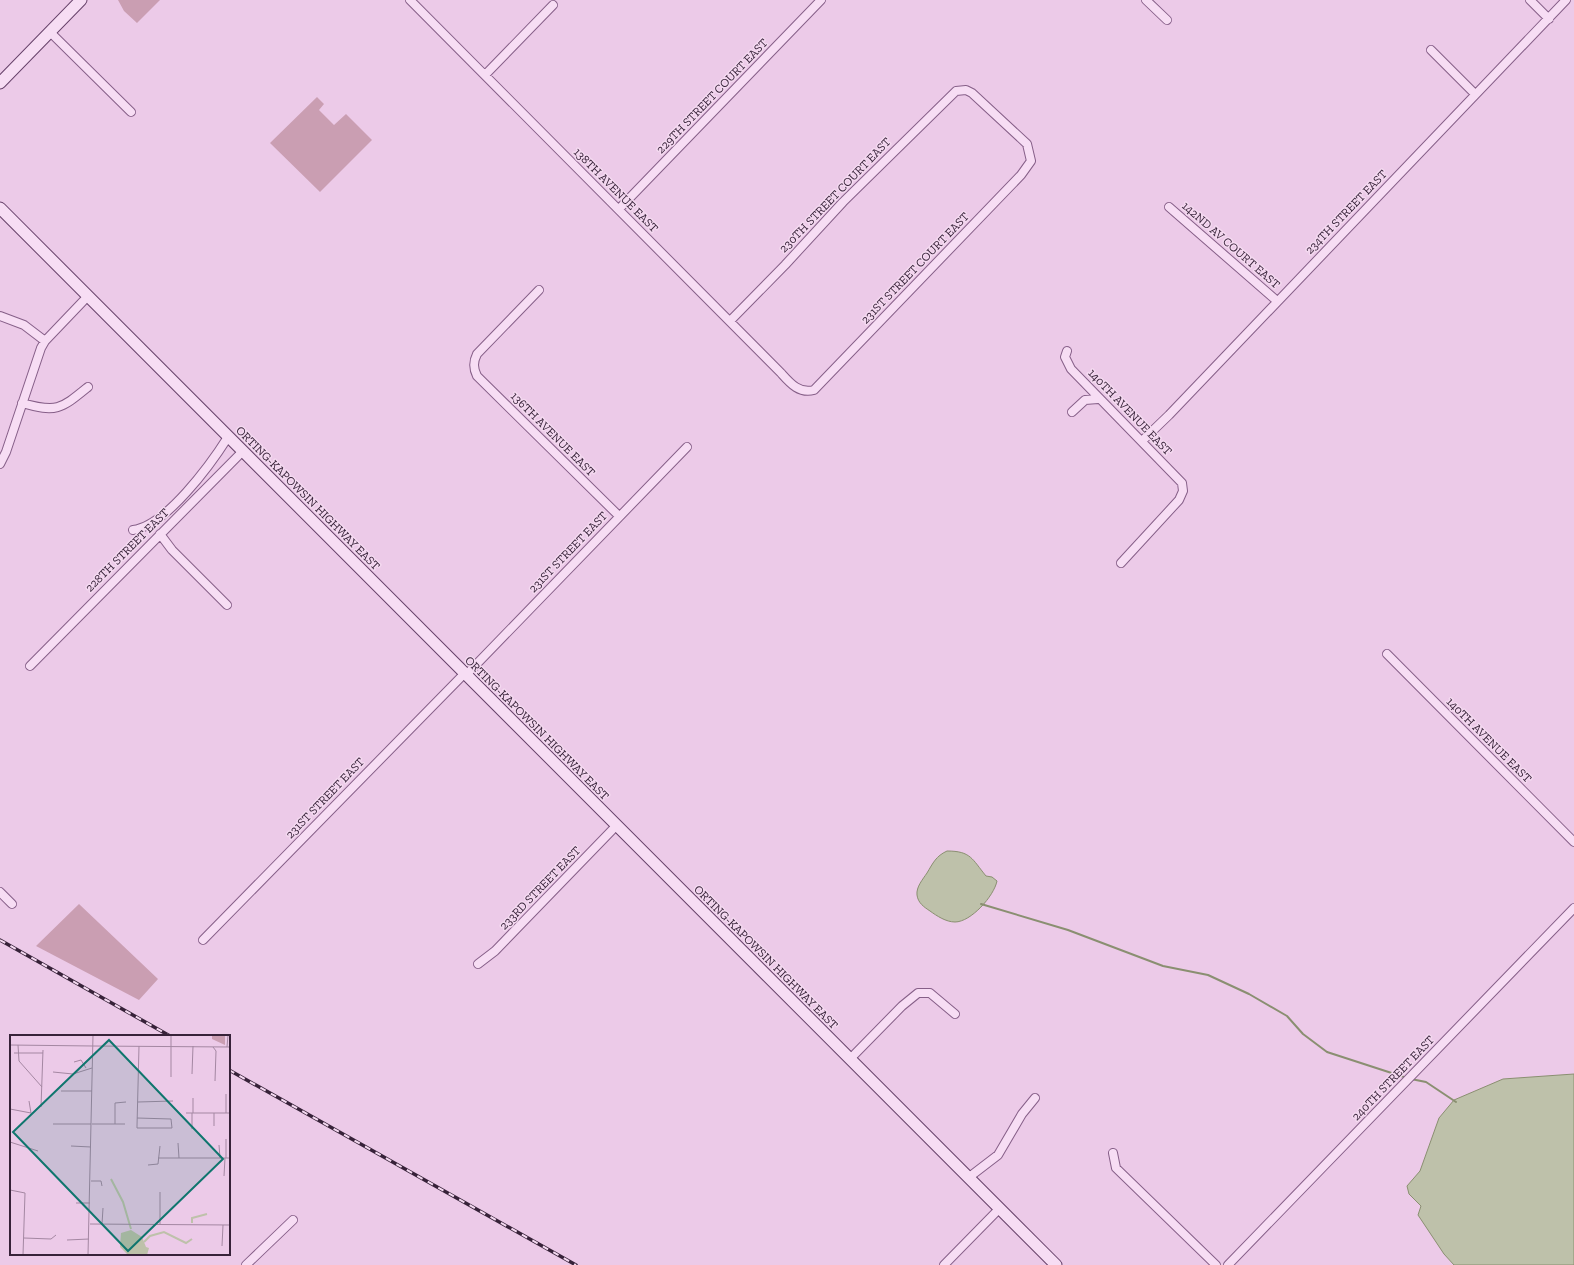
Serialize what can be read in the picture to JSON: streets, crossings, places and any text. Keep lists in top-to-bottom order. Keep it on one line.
{"streets":{"main road":["ORTING-KAPOWSIN HIGHWAY EAST"],"street":["229TH STREET COURT EAST","138TH AVENUE EAST","230TH STREET COURT EAST","234TH STREET EAST","142ND AV COURT EAST","231ST STREET COURT EAST","140TH AVENUE EAST","136TH AVENUE EAST","228TH STREET EAST","231ST STREET EAST","233RD STREET EAST","240TH STREET EAST"]},"crossings":[["229TH STREET COURT EAST","138TH AVENUE EAST"],["138TH AVENUE EAST","230TH STREET COURT EAST"],["138TH AVENUE EAST","231ST STREET COURT EAST"],["230TH STREET COURT EAST","231ST STREET COURT EAST"],["234TH STREET EAST","142ND AV COURT EAST"],["234TH STREET EAST","140TH AVENUE EAST"],["136TH AVENUE EAST","231ST STREET EAST"],["ORTING-KAPOWSIN HIGHWAY EAST","228TH STREET EAST"],["ORTING-KAPOWSIN HIGHWAY EAST","231ST STREET EAST"],["ORTING-KAPOWSIN HIGHWAY EAST","233RD STREET EAST"]]}
